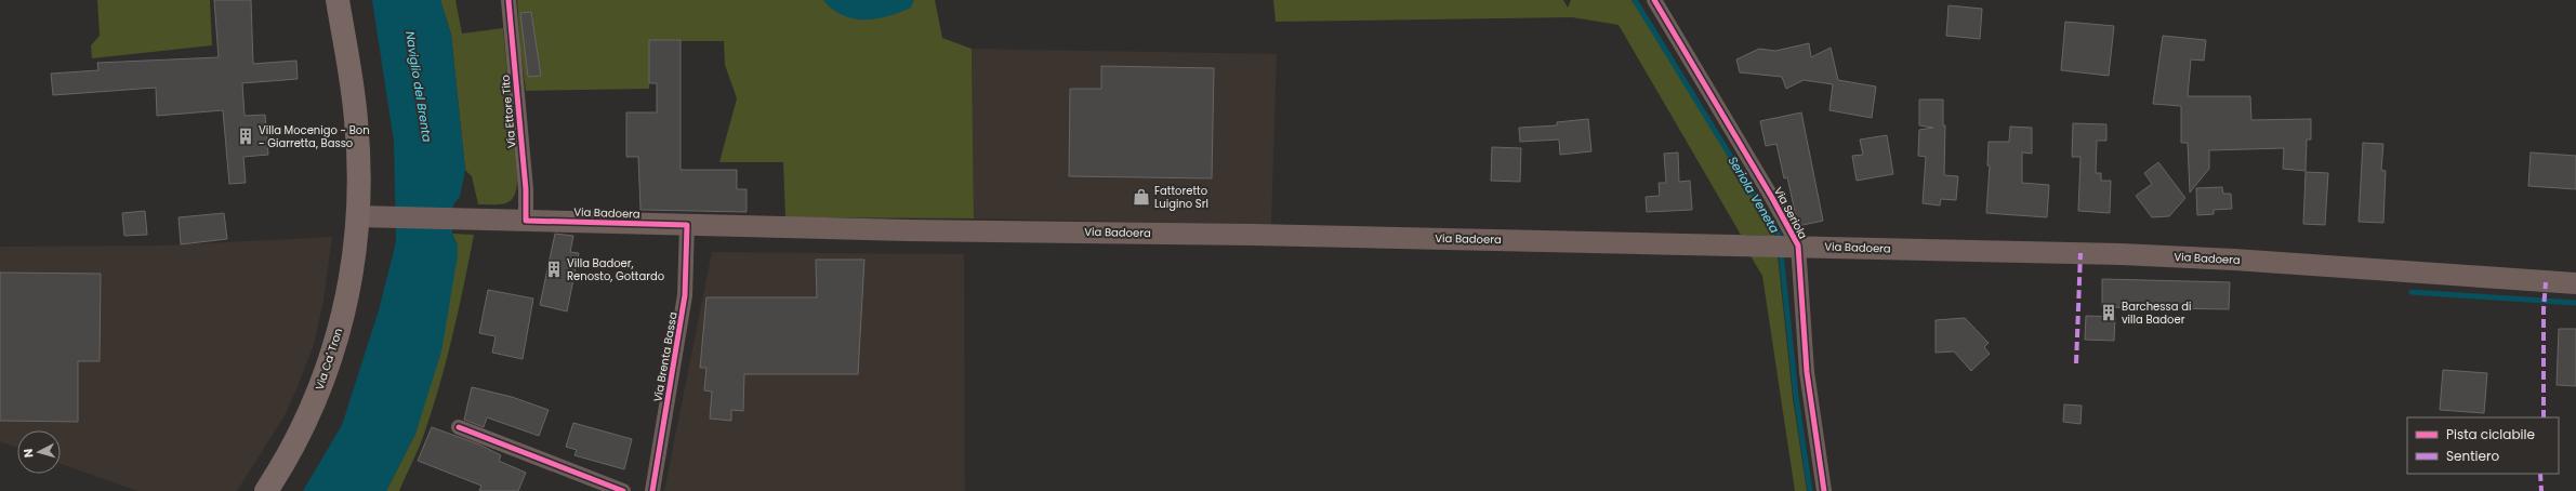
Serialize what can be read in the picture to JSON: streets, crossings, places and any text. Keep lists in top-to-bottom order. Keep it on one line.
{"streets":{"main road":["Via Badoera","Via Ca' Tron"],"street":["Via Ettore Tito","Via Seriola","Via Brenta Bassa"]},"crossings":[["Via Ettore Tito","Via Badoera"],["Via Badoera","Via Seriola"],["Via Badoera","Via Brenta Bassa"],["Via Badoera","Via Ca' Tron"]],"water":["Naviglio del Brenta","Seriola Veneta"],"places":{"building":["Villa Mocenigo - Bon - Giarretta, Basso","Villa Badoer, Renosto, Gottardo","Barchessa di villa Badoer"],"shop":["Fattoretto Luigino Srl"]},"legend":["Pista ciclabile","Sentiero"],"north":"left"}
